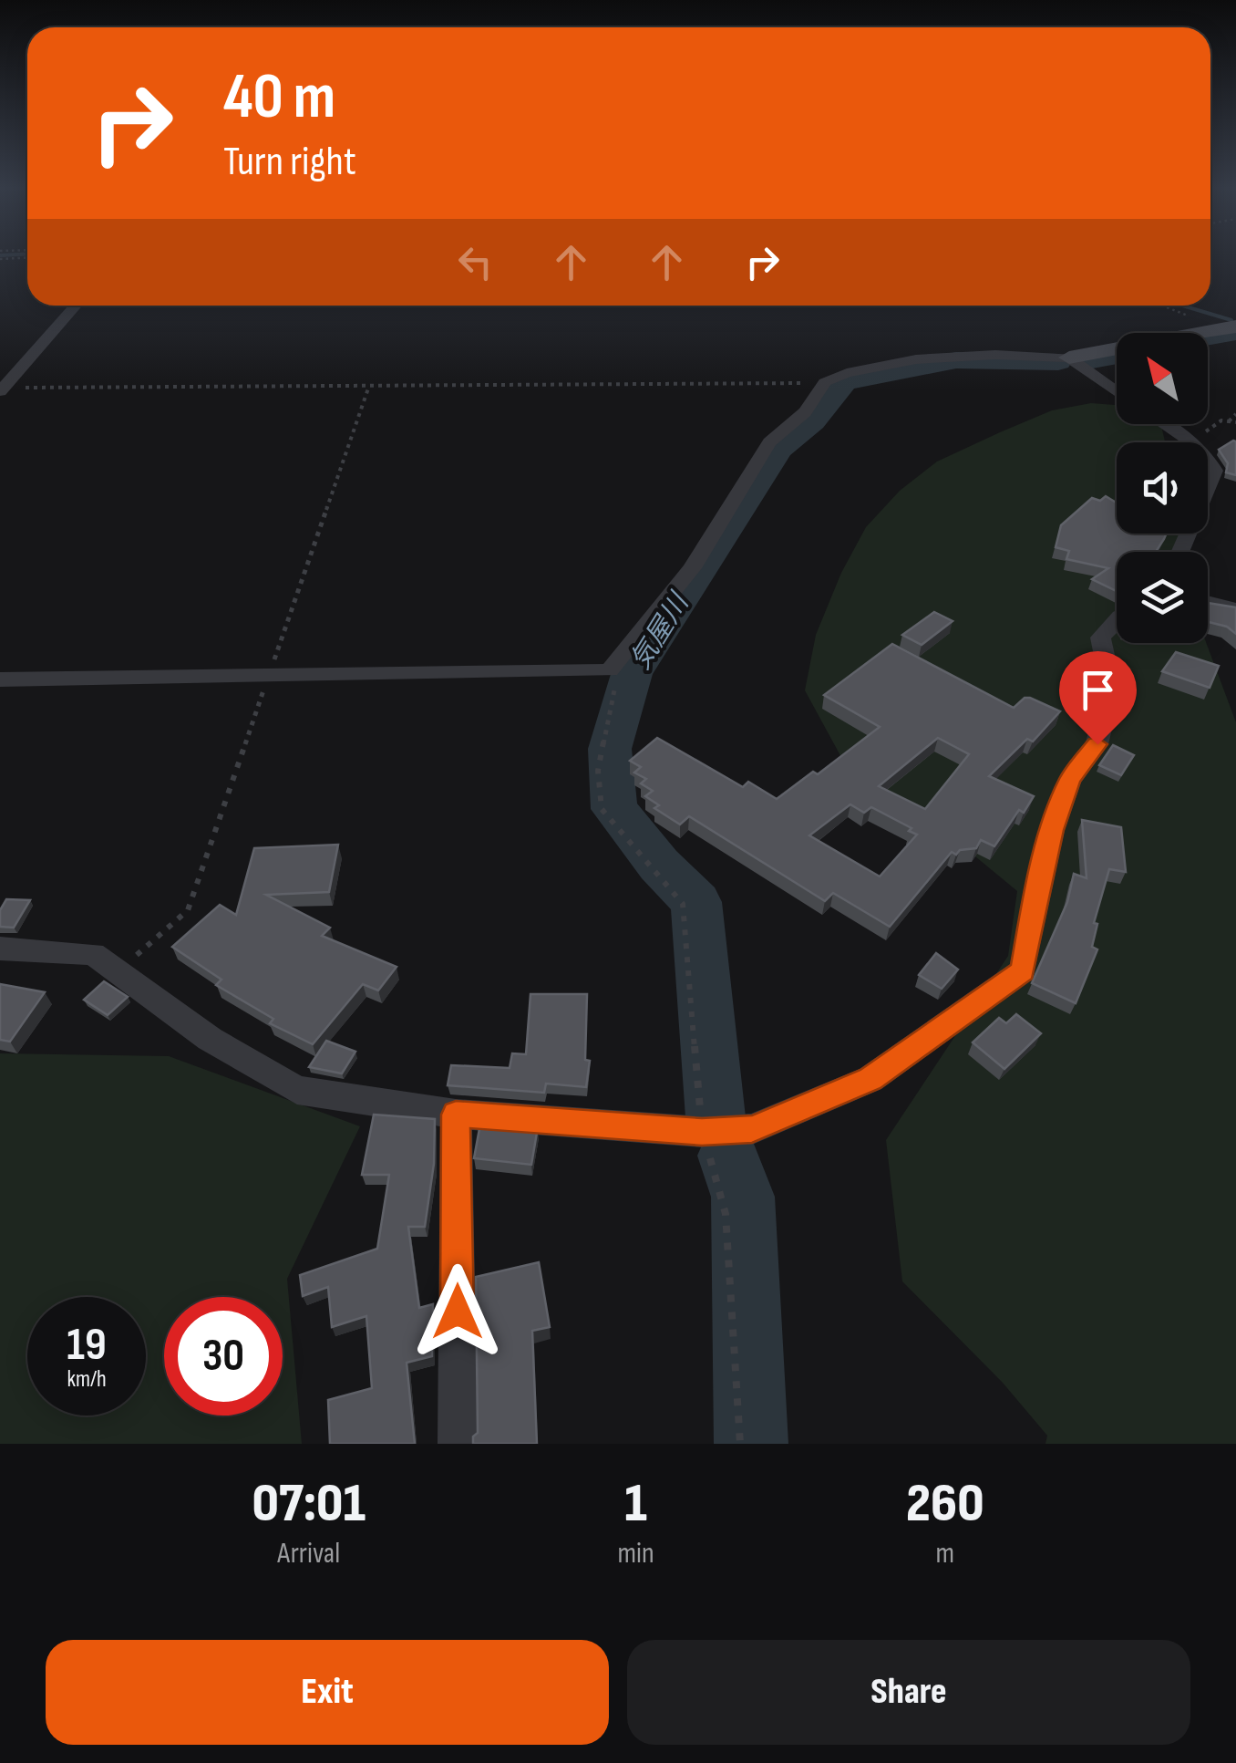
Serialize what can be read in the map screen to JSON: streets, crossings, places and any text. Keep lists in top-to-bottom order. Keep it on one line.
{"water":["気屋川"],"north":"top left","page":{"turn":["40 m","Turn right"],"speed":"19 km/h","limit":"30","eta":["07:01","Arrival","1","min","260","m"],"buttons":["Exit","Share"]}}
